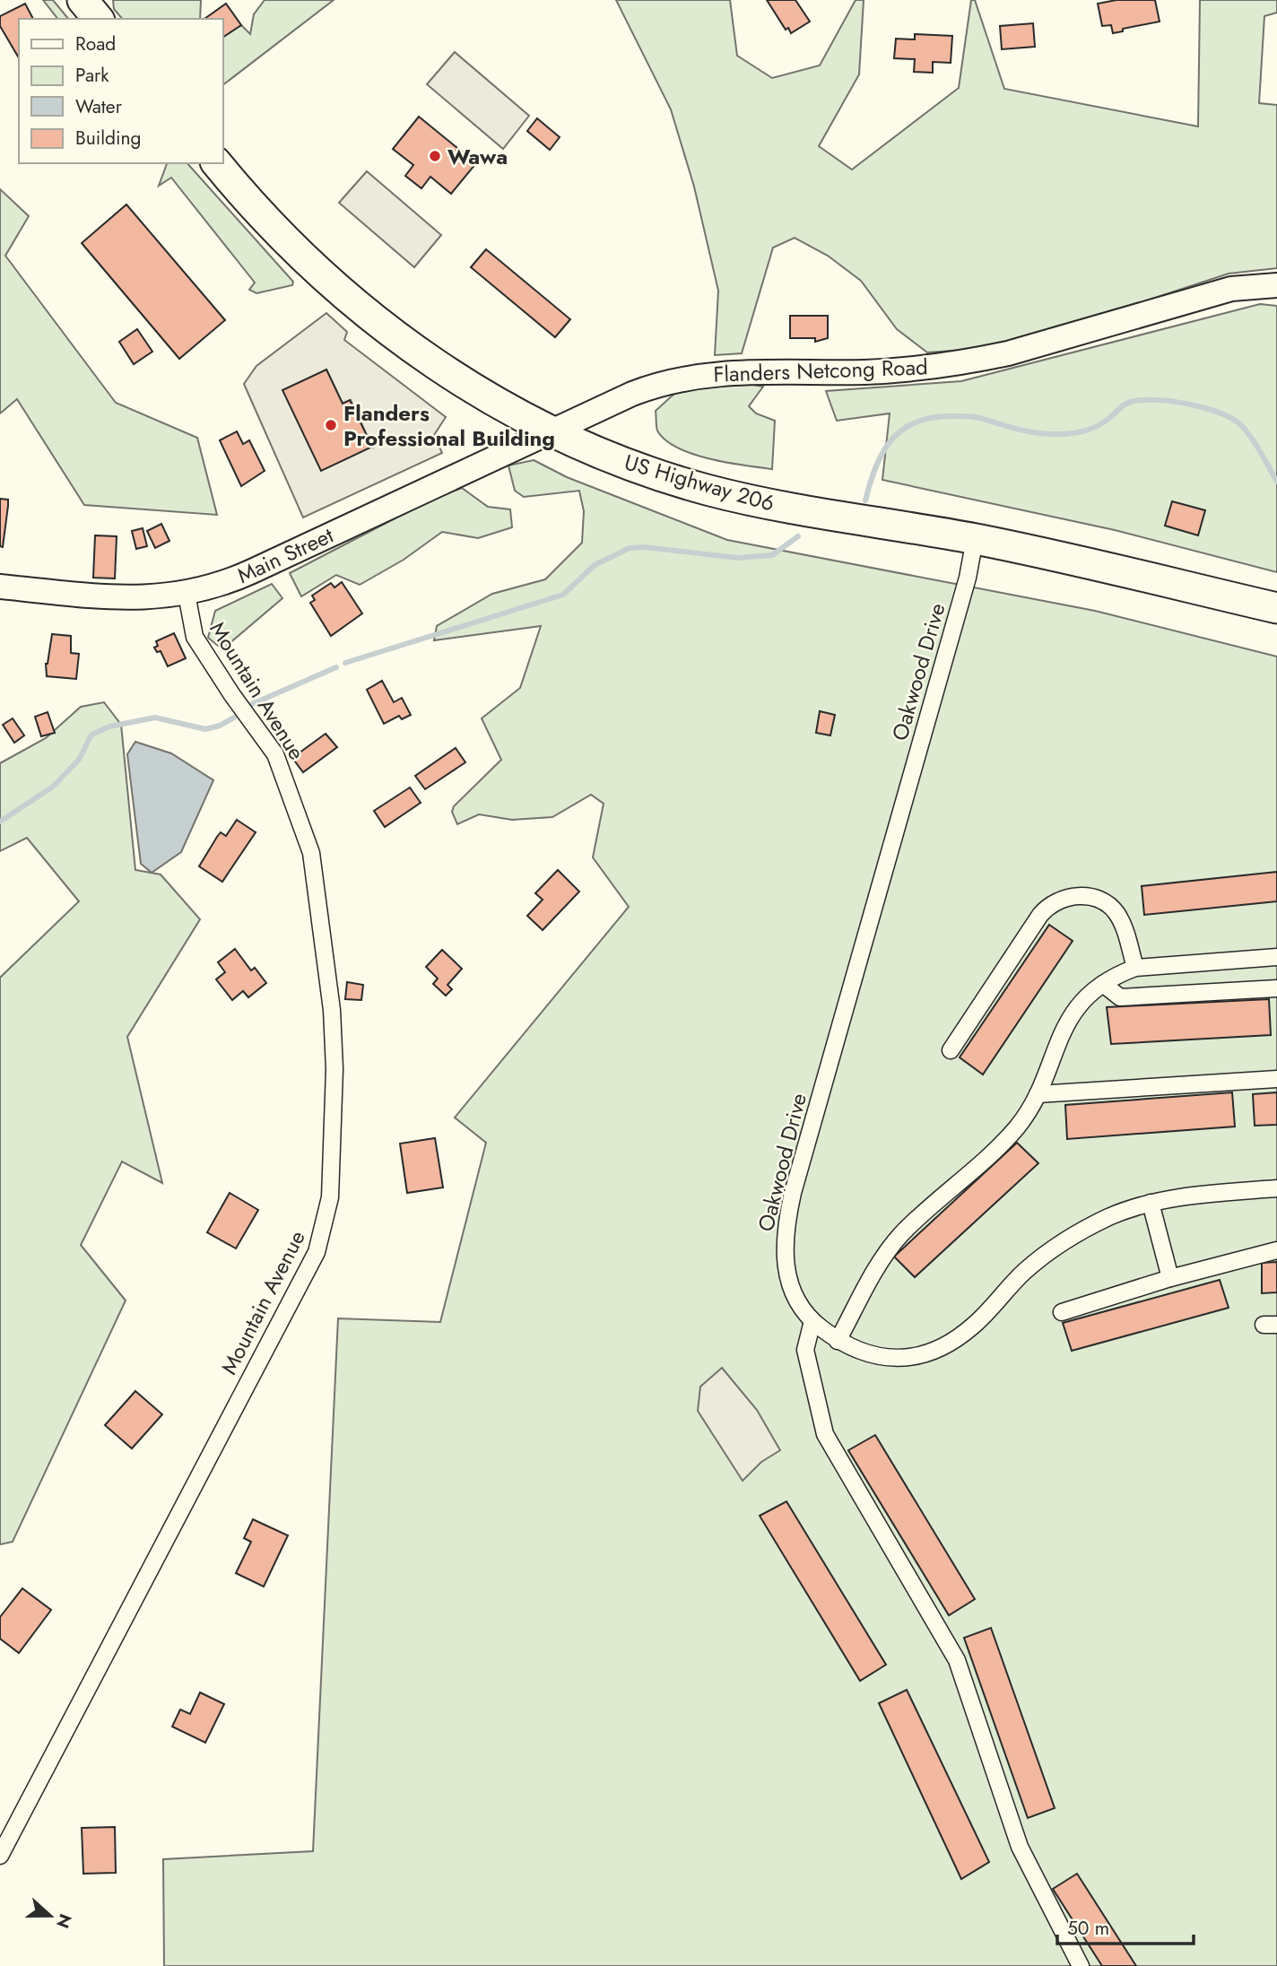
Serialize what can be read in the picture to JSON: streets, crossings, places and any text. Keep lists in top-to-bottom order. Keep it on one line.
{"streets":{"highway":["US Highway 206"],"main road":["Flanders Netcong Road","Main Street"],"street":["Oakwood Drive","Mountain Avenue"]},"crossings":[["Flanders Netcong Road","US Highway 206"],["Flanders Netcong Road","Main Street"],["US Highway 206","Main Street"],["US Highway 206","Oakwood Drive"],["Main Street","Mountain Avenue"]],"places":["Wawa","Flanders Professional Building"],"legend":["Road","Park","Water","Building"],"scale_bar":"50 m","north":"right"}
